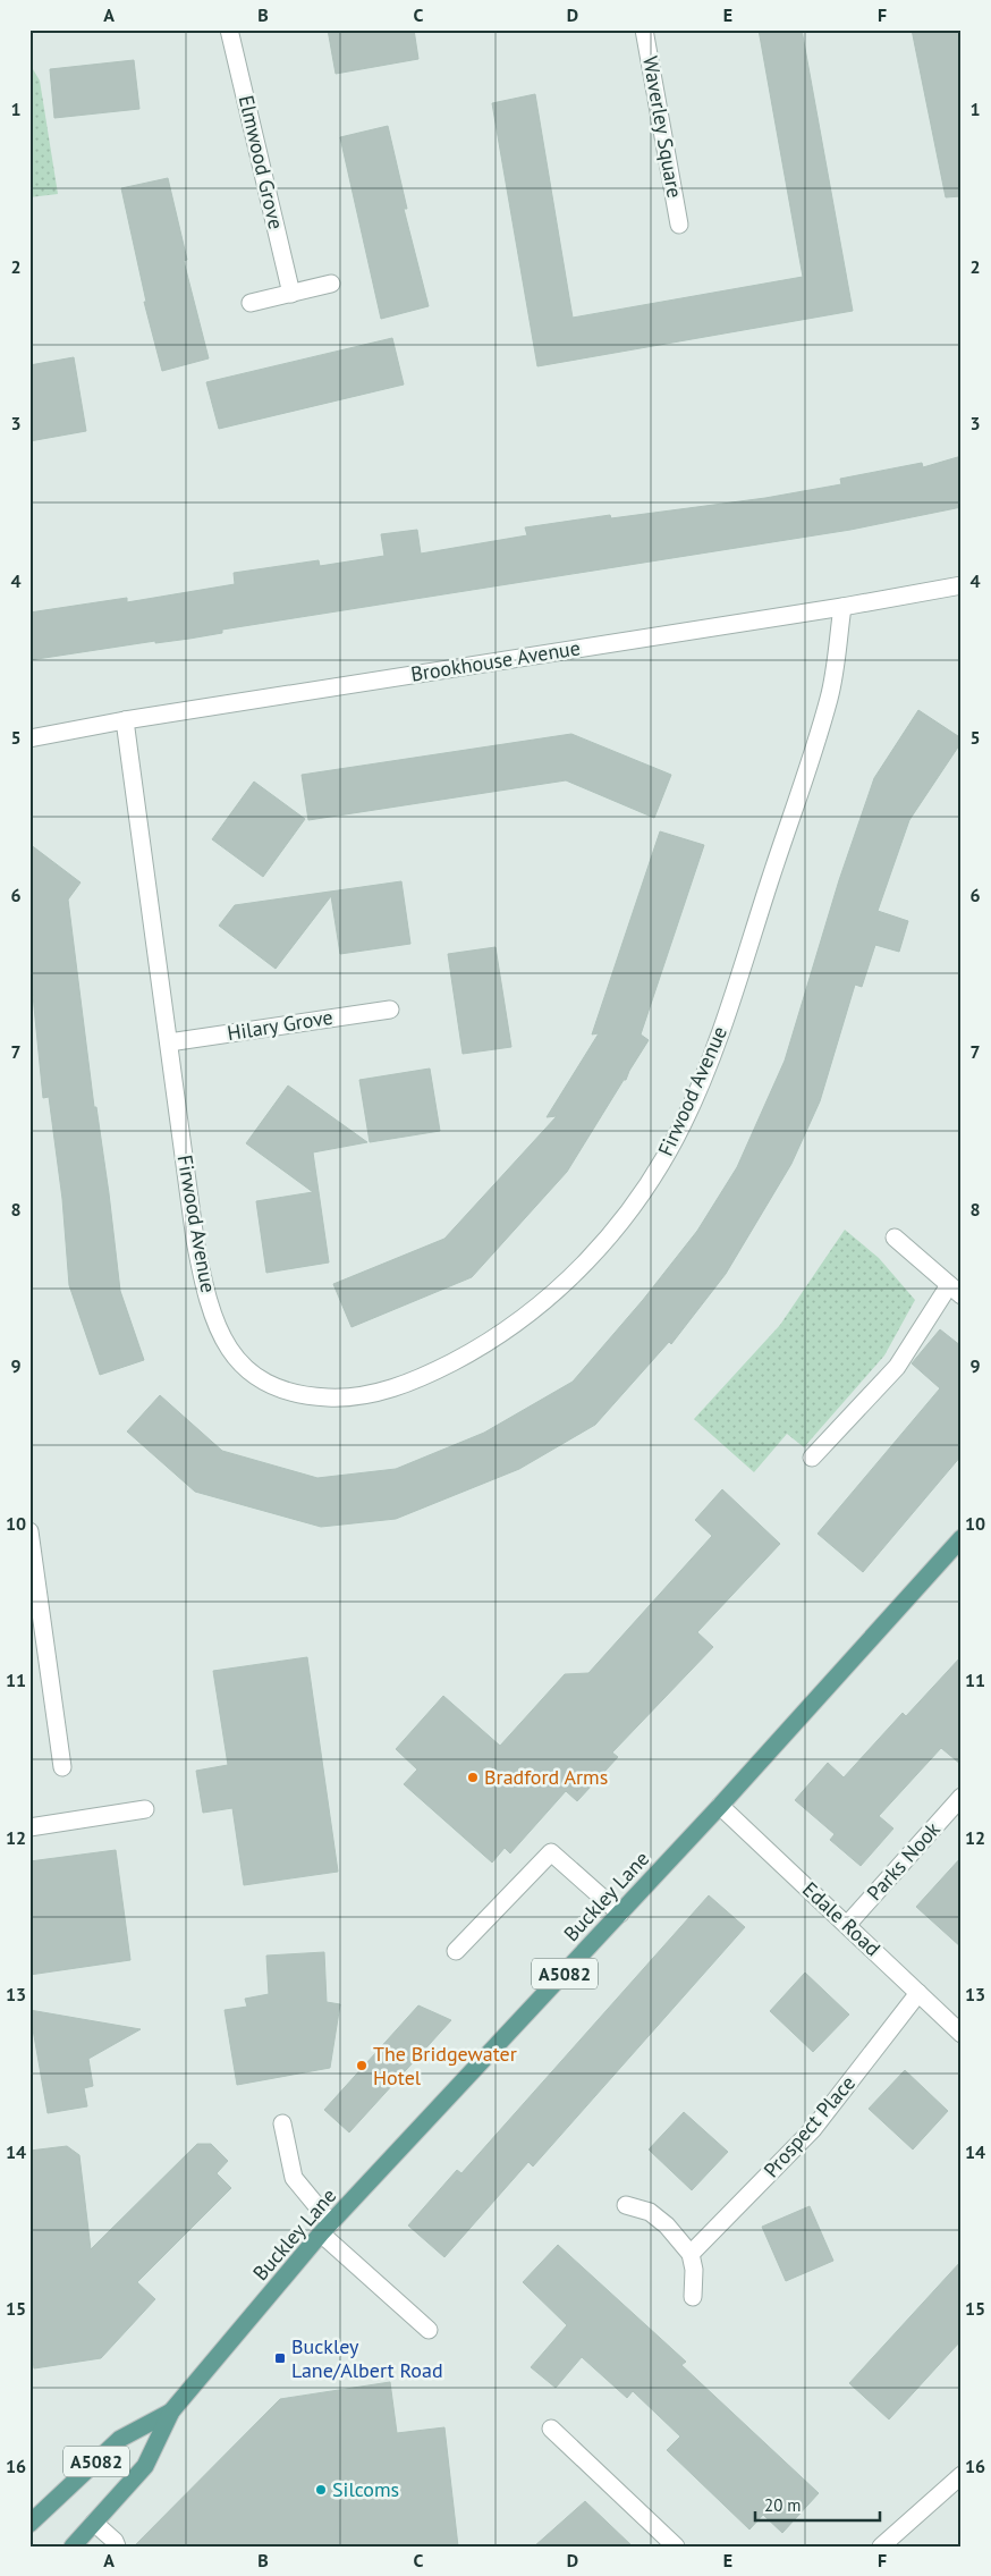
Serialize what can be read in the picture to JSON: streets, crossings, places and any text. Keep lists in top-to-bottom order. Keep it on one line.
{"streets":{"main road":["Buckley Lane","A5082"],"street":["Waverley Square","Elmwood Grove","Brookhouse Avenue","Hilary Grove","Firwood Avenue","Parks Nook","Edale Road","Prospect Place"]},"crossings":[["Brookhouse Avenue","Firwood Avenue"],["Hilary Grove","Firwood Avenue"],["Parks Nook","Edale Road"],["Buckley Lane","Edale Road"],["Edale Road","Prospect Place"]],"places":{"other":["Bradford Arms","The Bridgewater Hotel","Silcoms"],"transit":["Buckley Lane/Albert Road"]},"scale_bar":"20 m","grid":{"columns":["A","B","C","D","E","F"],"rows":["1","2","3","4","5","6","7","8","9","10","11","12","13","14","15","16"]}}
